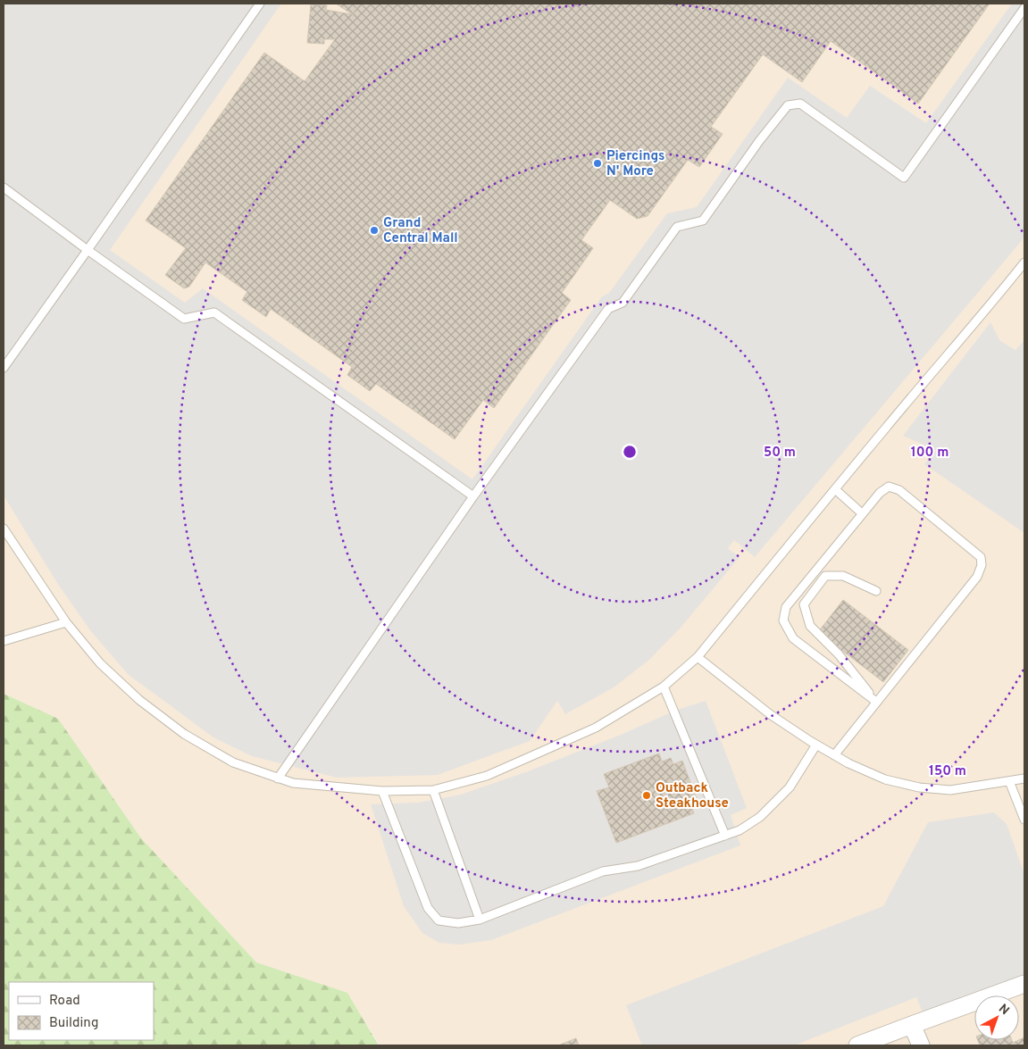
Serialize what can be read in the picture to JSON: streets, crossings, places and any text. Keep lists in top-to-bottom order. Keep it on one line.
{"places":["Piercings N' More","Grand Central Mall","Outback Steakhouse"],"legend":["Road","Building"],"north":"top right","rings":["50 m","100 m","150 m"]}
